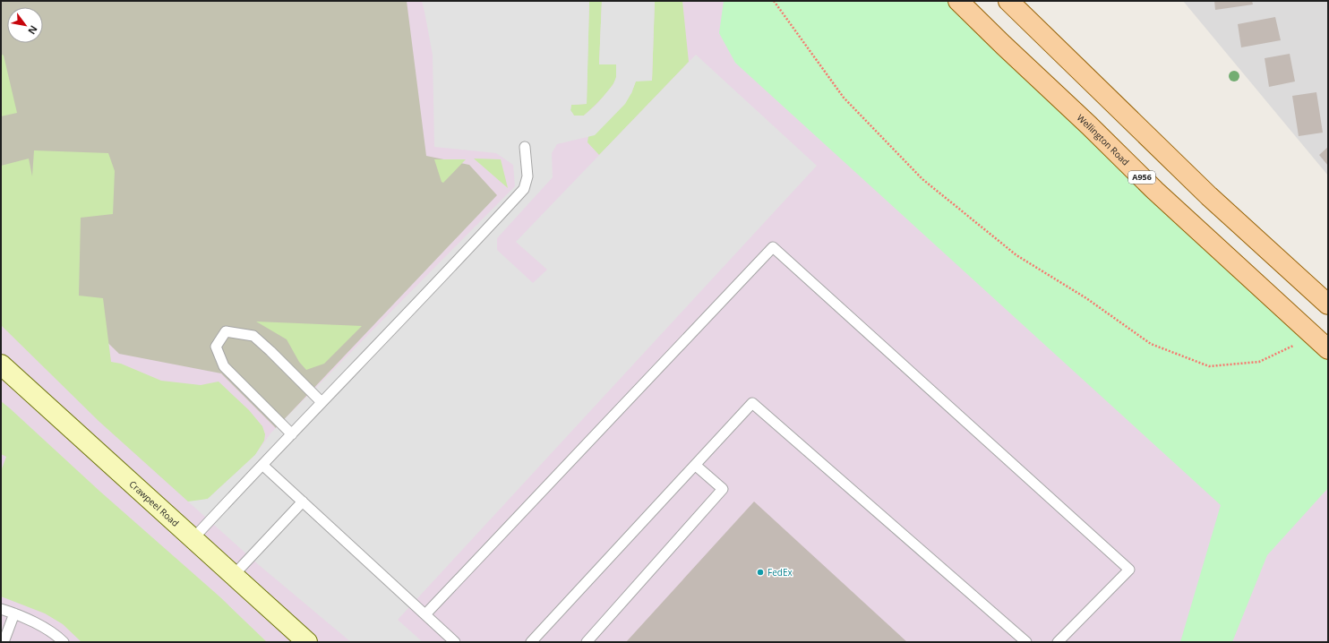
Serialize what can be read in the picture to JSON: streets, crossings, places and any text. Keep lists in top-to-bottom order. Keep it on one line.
{"streets":{"main road":["Wellington Road","A956"],"street":["Crawpeel Road"]},"places":["FedEx"],"north":"bottom right"}
